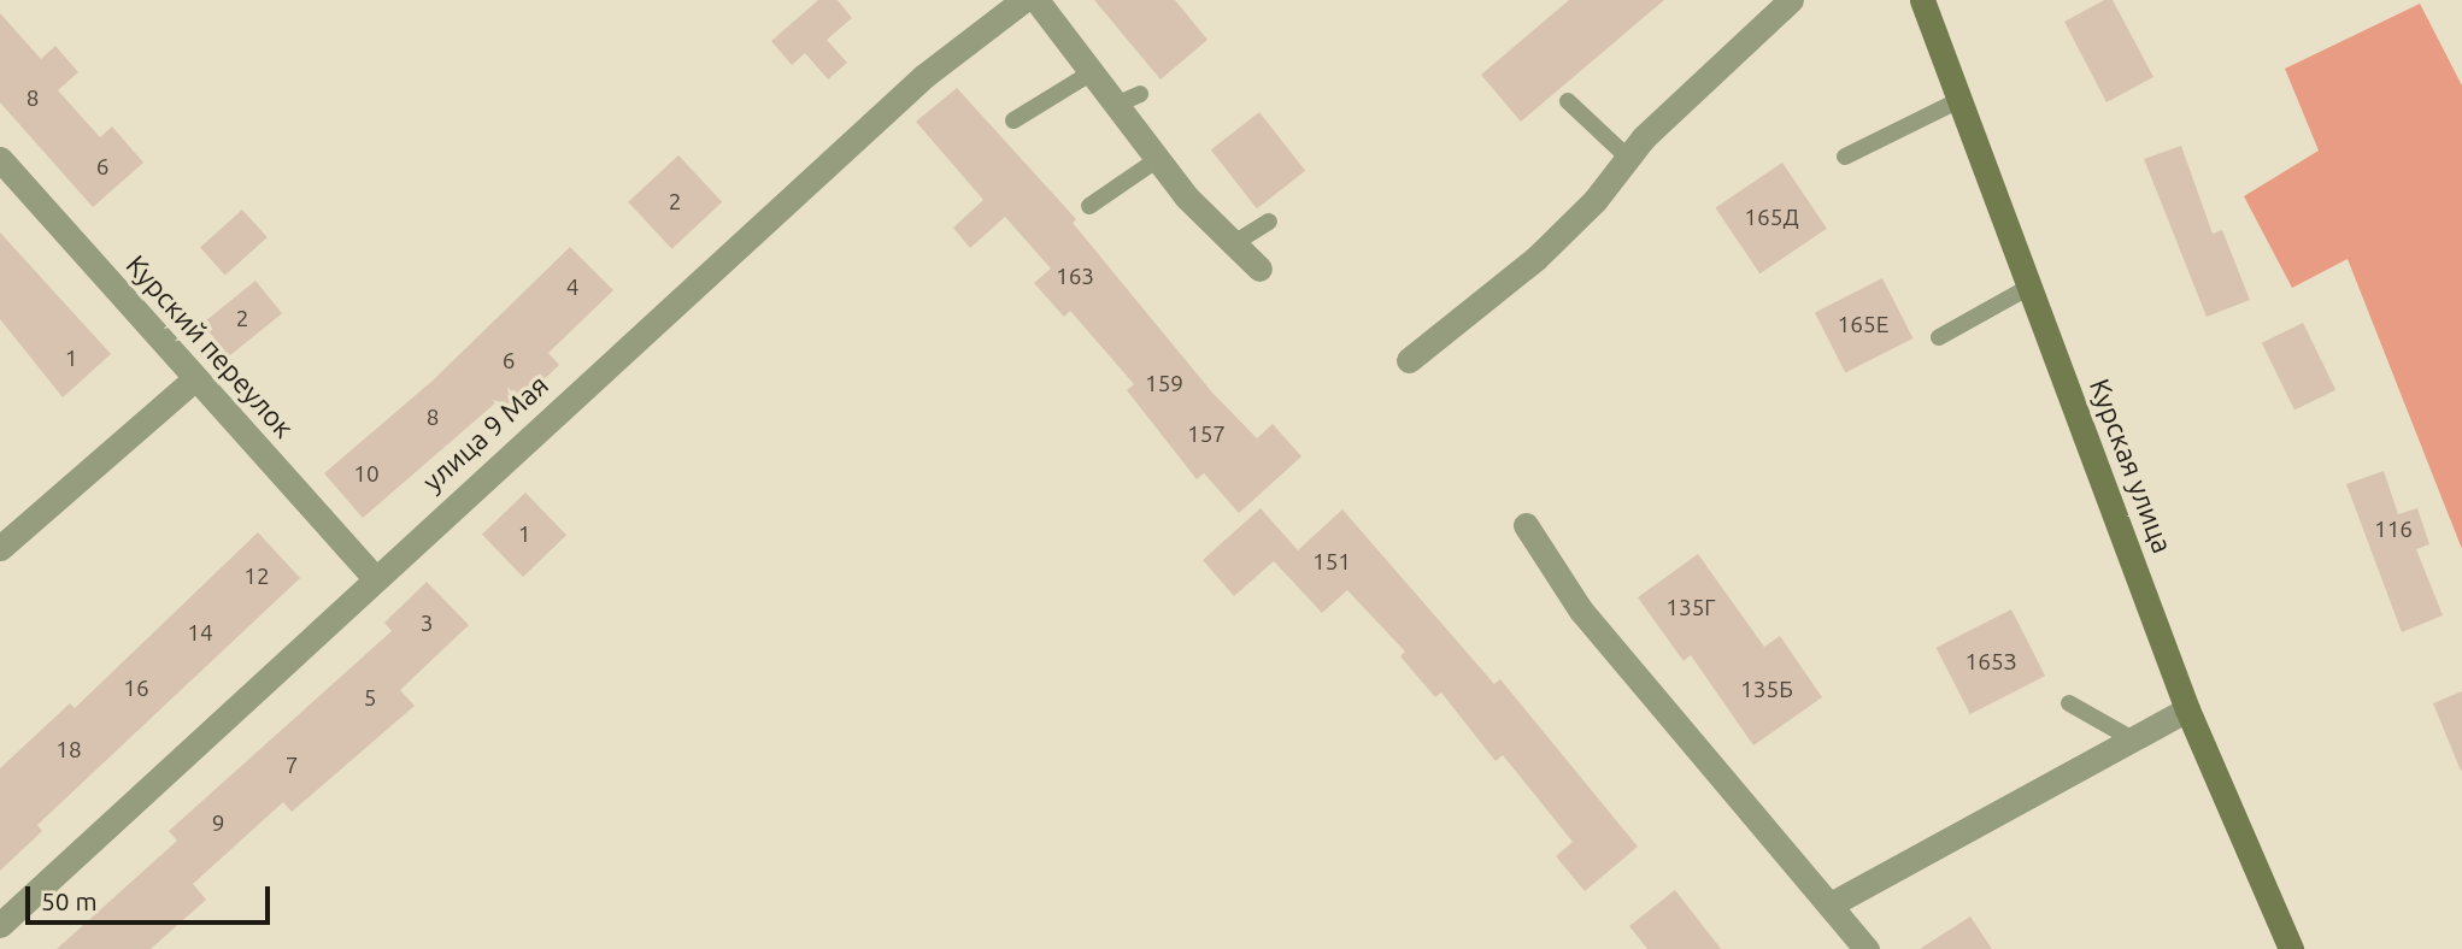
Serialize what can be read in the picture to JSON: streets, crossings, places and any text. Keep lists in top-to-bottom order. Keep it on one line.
{"streets":{"street":["Курский переулок","улица 9 Мая","Курская улица"]},"crossings":[["Курский переулок","улица 9 Мая"]],"house_numbers":["8","6","2","165Д","163","4","2","165Е","1","6","159","8","157","10","116","1","151","12","135Г","3","14","165З","16","135Б","5","18","7","9"],"scale_bar":"50 m"}
